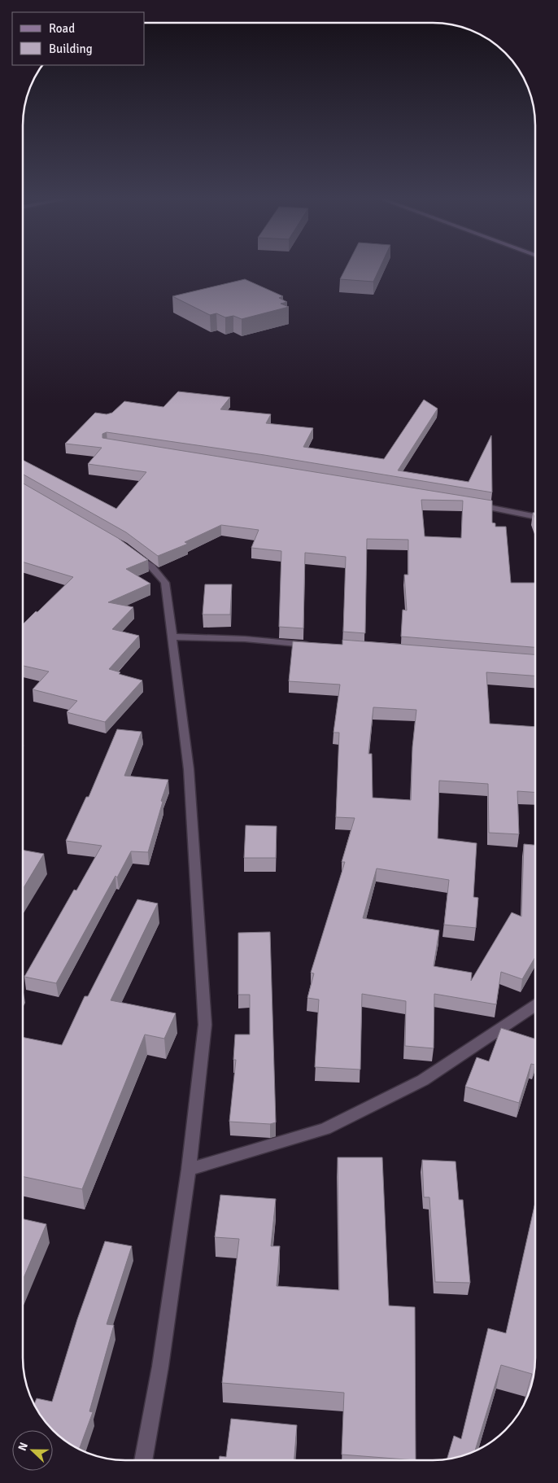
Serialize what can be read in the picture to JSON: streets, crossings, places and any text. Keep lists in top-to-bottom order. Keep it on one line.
{"legend":["Road","Building"],"north":"left"}
